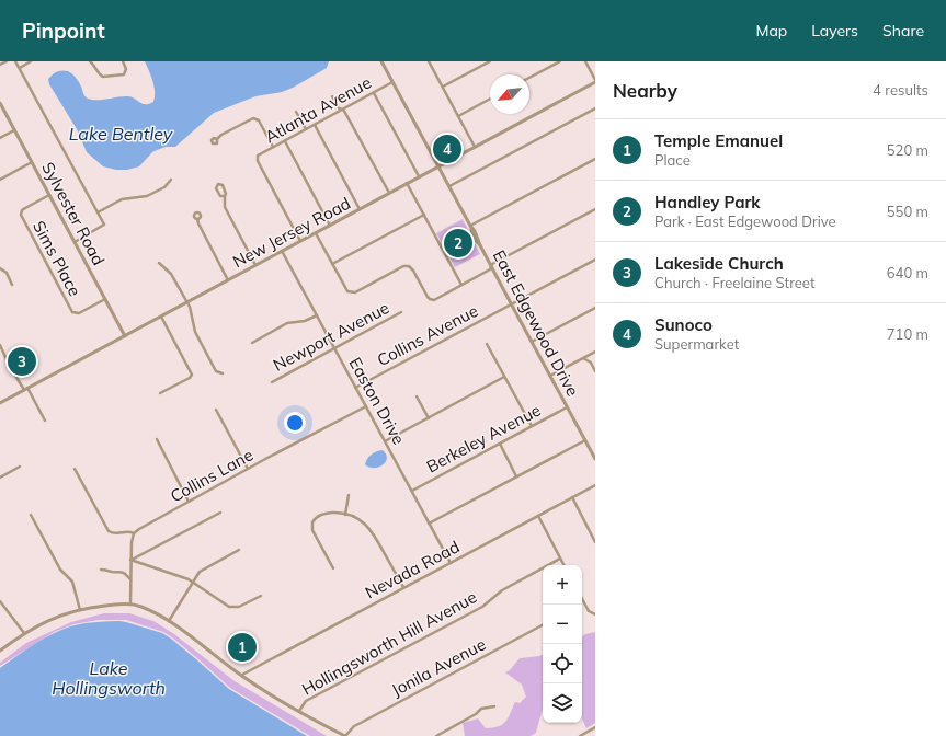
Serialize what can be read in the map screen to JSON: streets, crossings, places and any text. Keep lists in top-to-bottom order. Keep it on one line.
{"streets":{"street":["Atlanta Avenue","Sylvester Road","New Jersey Road","Sims Place","East Edgewood Drive","Collins Avenue","Newport Avenue","Easton Drive","Berkeley Avenue","Collins Lane","Nevada Road","Hollingsworth Hill Avenue","Jonila Avenue"]},"crossings":[["Atlanta Avenue","New Jersey Road"],["Atlanta Avenue","East Edgewood Drive"],["Sylvester Road","New Jersey Road"],["Sylvester Road","Sims Place"],["New Jersey Road","East Edgewood Drive"],["New Jersey Road","Easton Drive"],["East Edgewood Drive","Collins Avenue"],["East Edgewood Drive","Berkeley Avenue"],["Collins Avenue","Easton Drive"],["Newport Avenue","Easton Drive"],["Easton Drive","Berkeley Avenue"],["Easton Drive","Collins Lane"],["Easton Drive","Nevada Road"]],"water":["Lake Bentley","Lake Hollingsworth"],"north":"bottom left","page":{"header":"Pinpoint","nav":["Map","Layers","Share"],"heading":["Nearby","4 results"],"list":[{"mark":"1","name":"Temple Emanuel","note":"Place","value":"520 m"},{"mark":"2","name":"Handley Park","note":"Park · East Edgewood Drive","value":"550 m"},{"mark":"3","name":"Lakeside Church","note":"Church · Freelaine Street","value":"640 m"},{"mark":"4","name":"Sunoco","note":"Supermarket","value":"710 m"}],"pins":["4","2","3","1"],"map_buttons":["+","−"]}}
